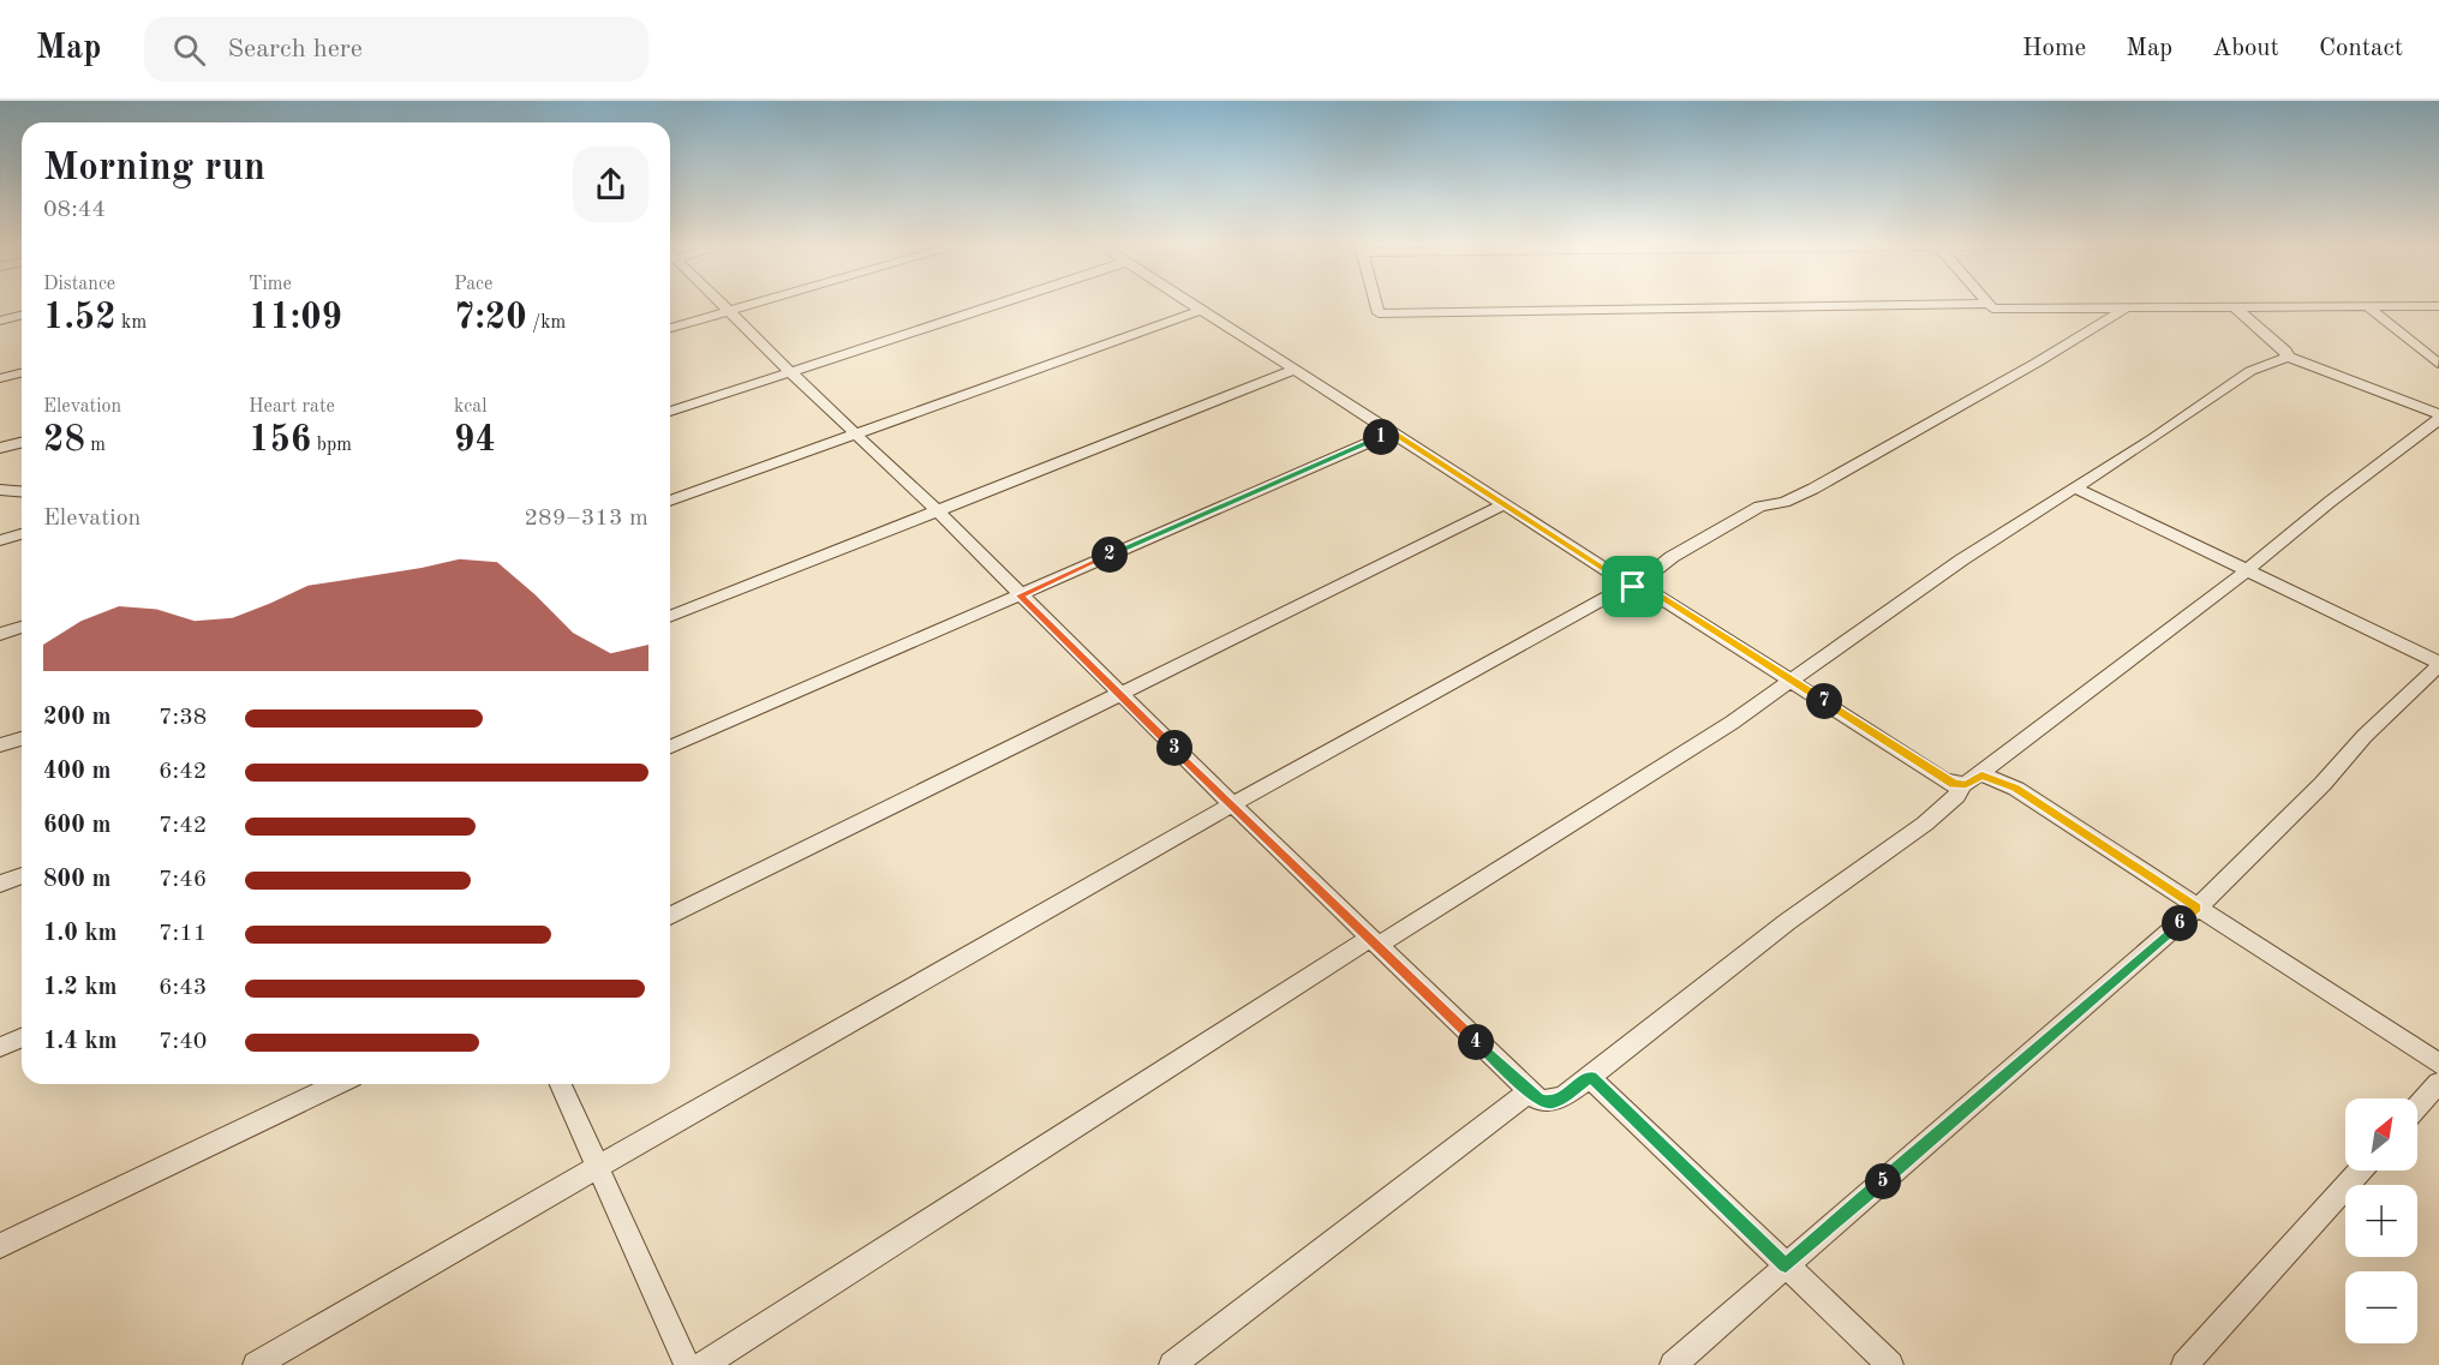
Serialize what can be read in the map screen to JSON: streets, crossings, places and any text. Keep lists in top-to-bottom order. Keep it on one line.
{"north":"top right","page":{"header":"Map","search":"Search here","nav":["Home","Map","About","Contact"],"heading":["Morning run","08:44"],"stats":[["Distance","1.52 km"],["Time","11:09"],["Pace","7:20 /km"],["Elevation","28 m"],["Heart rate","156 bpm"],["kcal","94"]],"pins":["1","2","7","3","6","4","5"],"chart":["Elevation","289–313 m"],"list":[{"name":"200 m","note":"7:38"},{"name":"400 m","note":"6:42"},{"name":"600 m","note":"7:42"},{"name":"800 m","note":"7:46"},{"name":"1.0 km","note":"7:11"},{"name":"1.2 km","note":"6:43"},{"name":"1.4 km","note":"7:40"}],"map_buttons":["+","−"]}}
